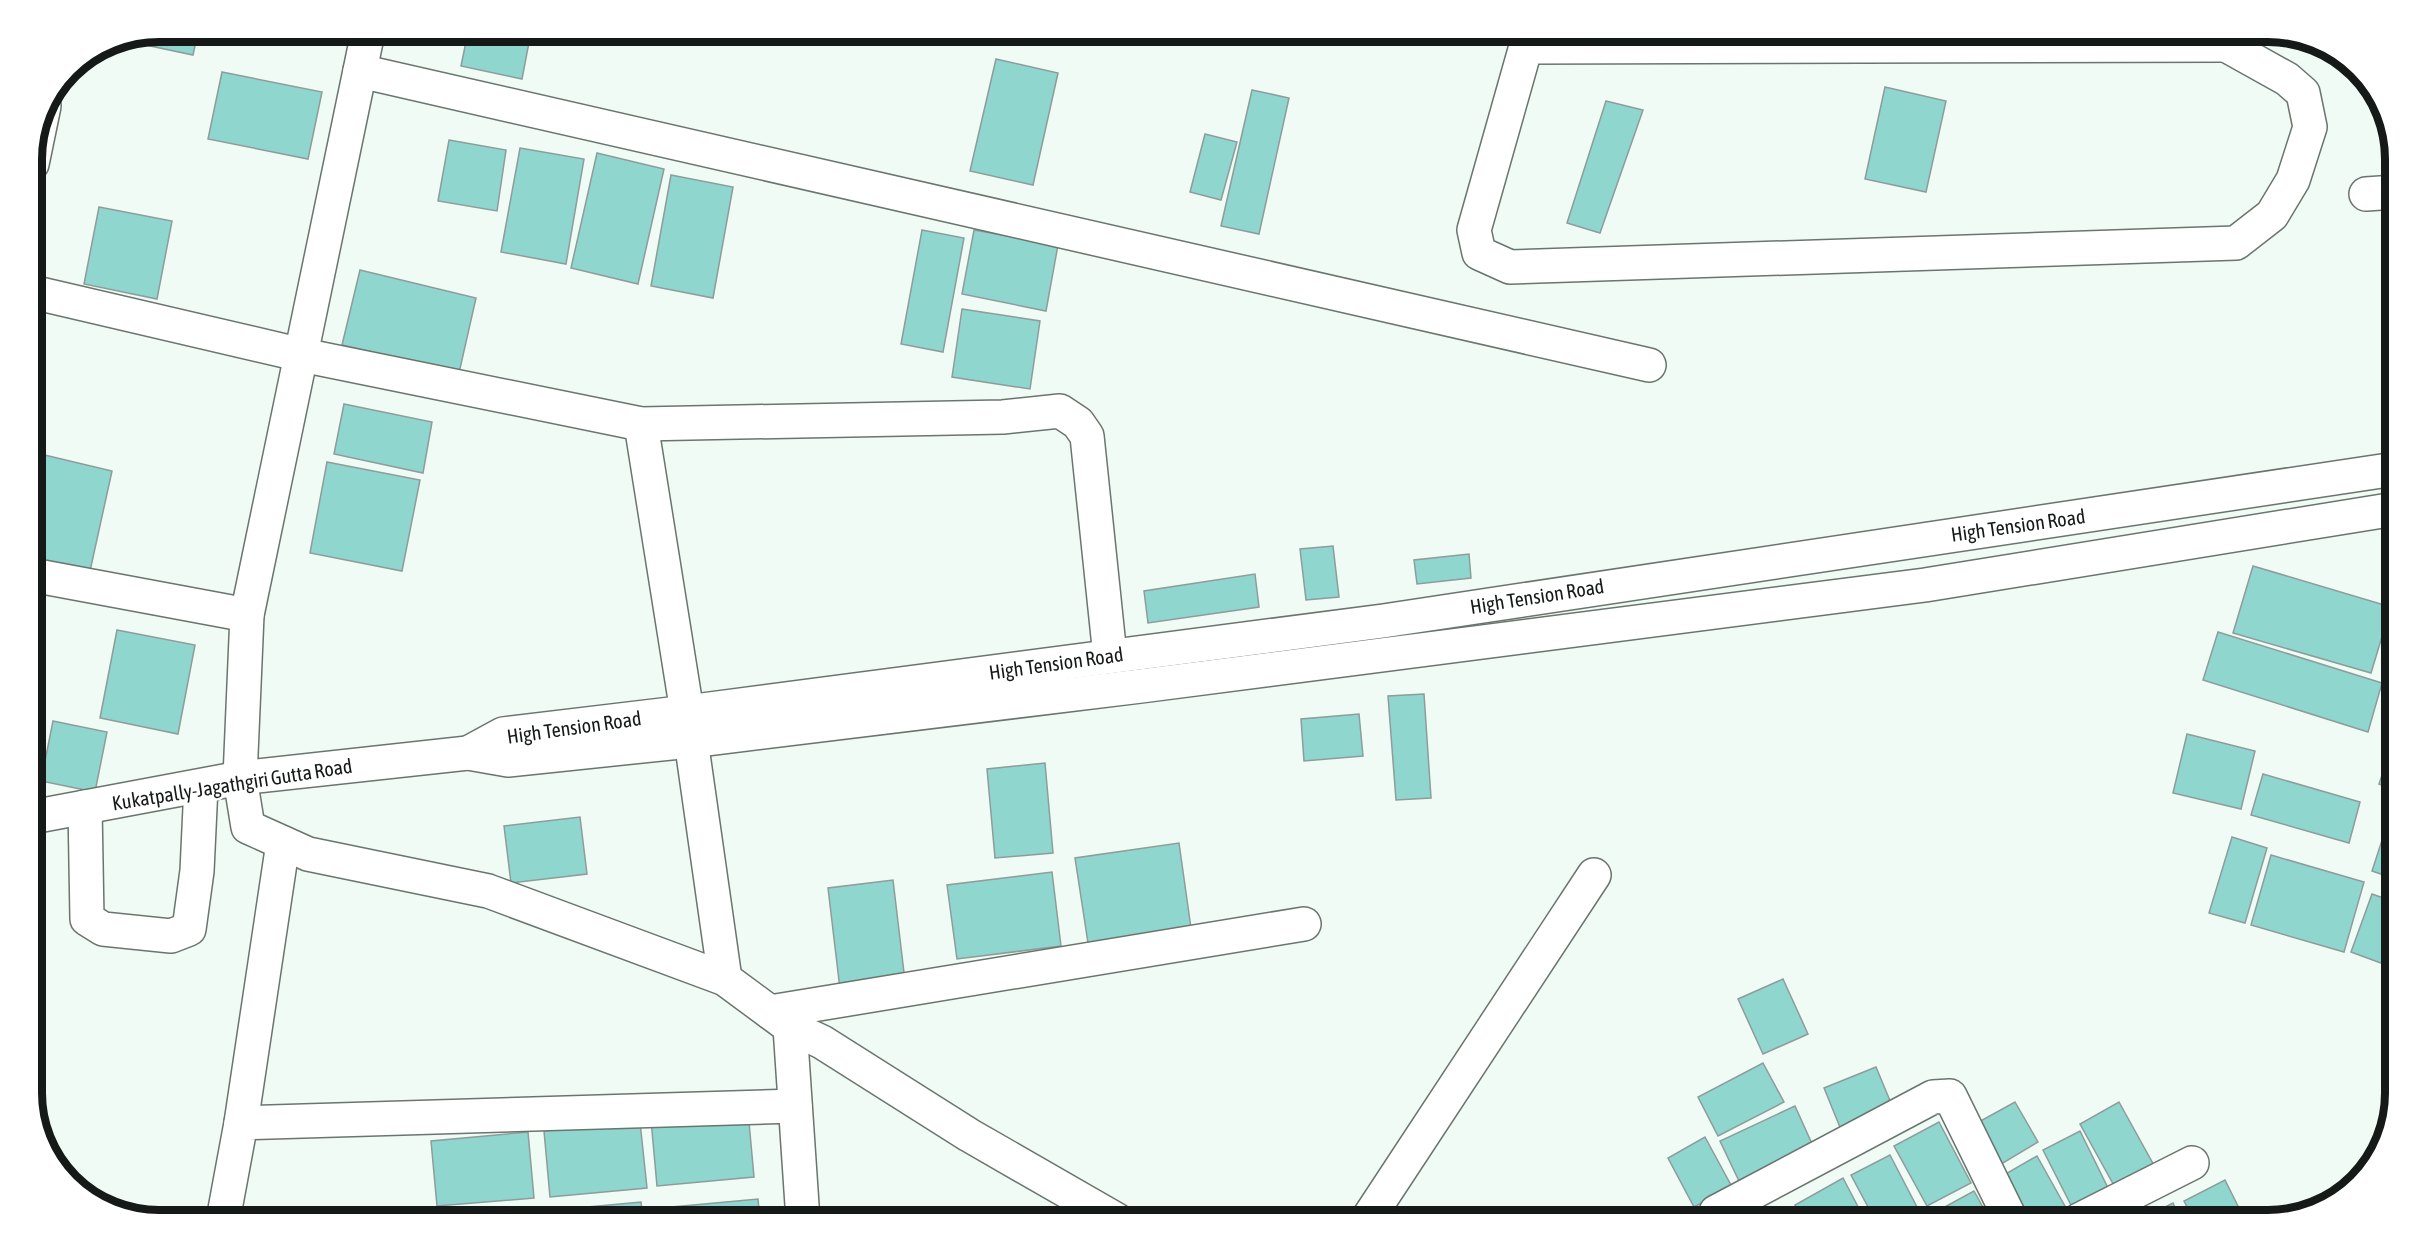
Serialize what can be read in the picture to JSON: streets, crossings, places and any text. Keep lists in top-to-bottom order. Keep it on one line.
{"streets":{"street":["High Tension Road","Kukatpally-Jagathgiri Gutta Road"]},"crossings":[["High Tension Road","Kukatpally-Jagathgiri Gutta Road"]]}
